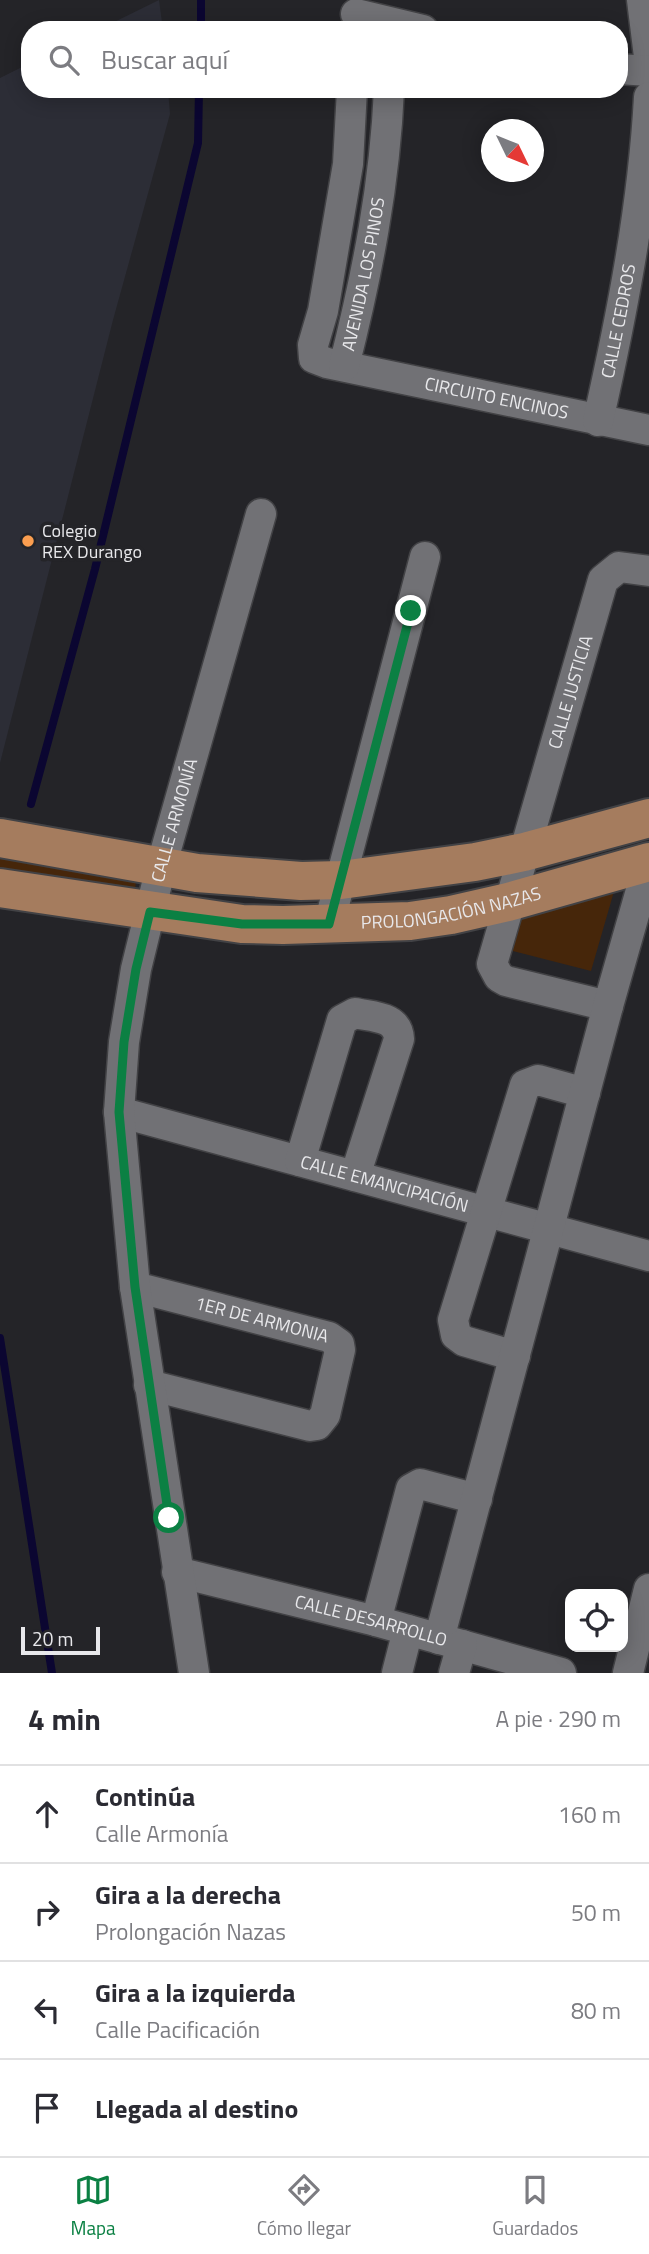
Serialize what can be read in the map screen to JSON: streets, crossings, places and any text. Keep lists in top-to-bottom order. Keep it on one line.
{"streets":{"main road":["PROLONGACIÓN NAZAS"],"street":["AVENIDA LOS PINOS","CALLE CEDROS","CIRCUITO ENCINOS","CALLE JUSTICIA","CALLE ARMONÍA","CALLE EMANCIPACIÓN","1ER DE ARMONIA","CALLE DESARROLLO"]},"crossings":[["AVENIDA LOS PINOS","CIRCUITO ENCINOS"],["CALLE CEDROS","CIRCUITO ENCINOS"],["CALLE JUSTICIA","PROLONGACIÓN NAZAS"],["CALLE ARMONÍA","PROLONGACIÓN NAZAS"],["CALLE ARMONÍA","CALLE EMANCIPACIÓN"],["CALLE ARMONÍA","1ER DE ARMONIA"],["CALLE ARMONÍA","CALLE DESARROLLO"]],"places":["Colegio REX Durango"],"scale_bar":"20 m","north":"bottom right","page":{"search":"Buscar aquí","scale":"20 m","heading":["4 min","A pie · 290 m"],"list":[["Continúa","Calle Armonía","160 m"],["Gira a la derecha","Prolongación Nazas","50 m"],["Gira a la izquierda","Calle Pacificación","80 m"],"Llegada al destino"],"nav":["Mapa","Cómo llegar","Guardados"]}}
